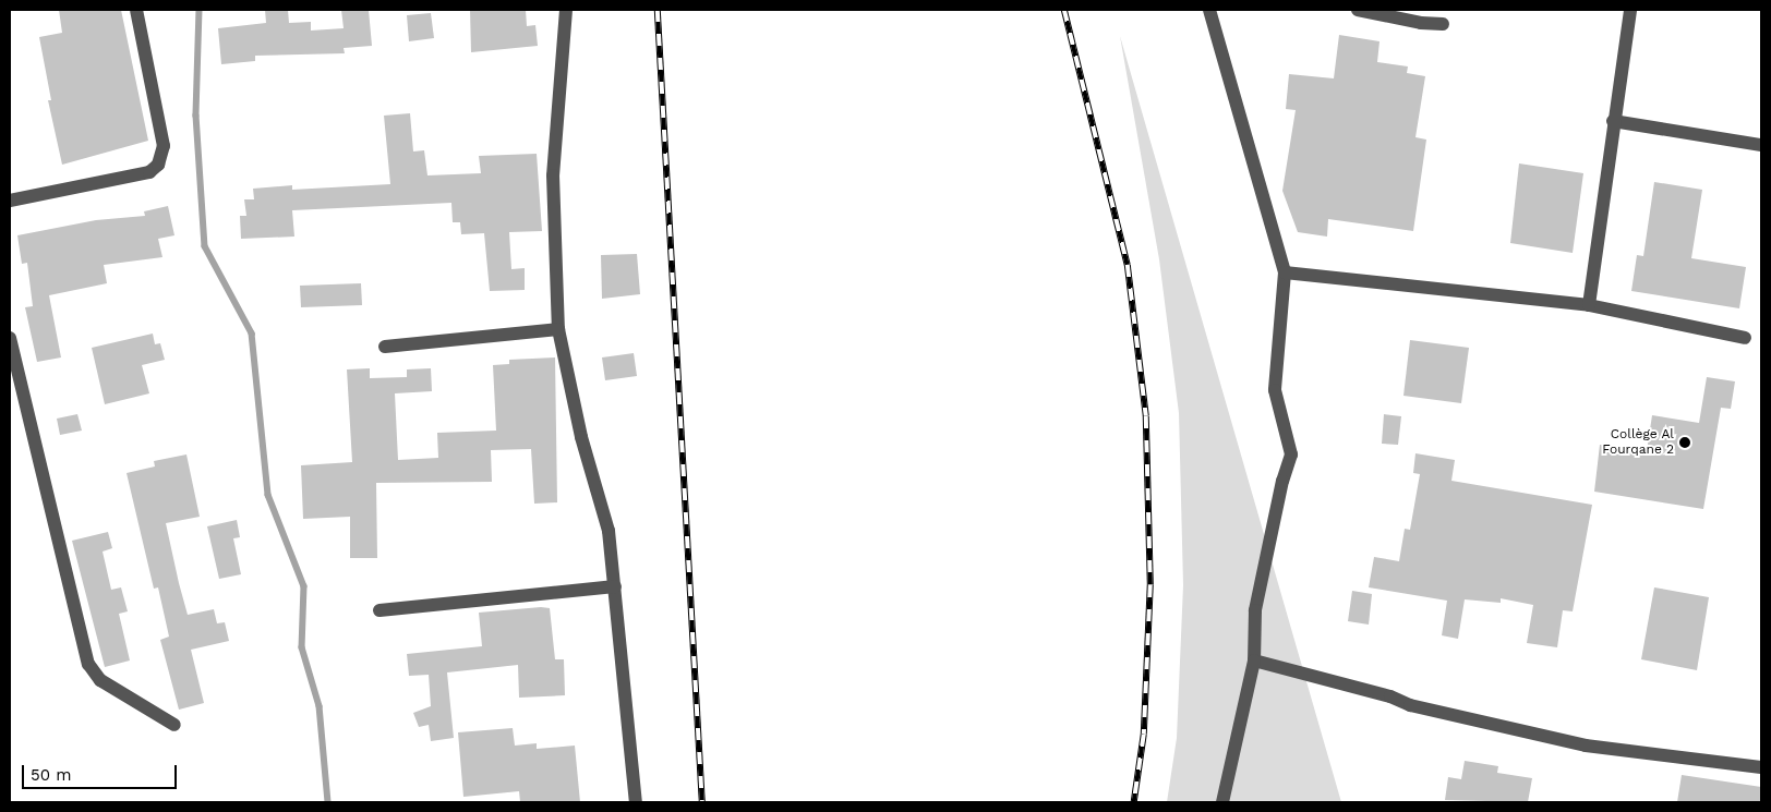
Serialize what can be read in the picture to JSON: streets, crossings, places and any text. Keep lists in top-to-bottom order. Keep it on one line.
{"places":["Collège Al Fourqane 2"],"scale_bar":"50 m"}
